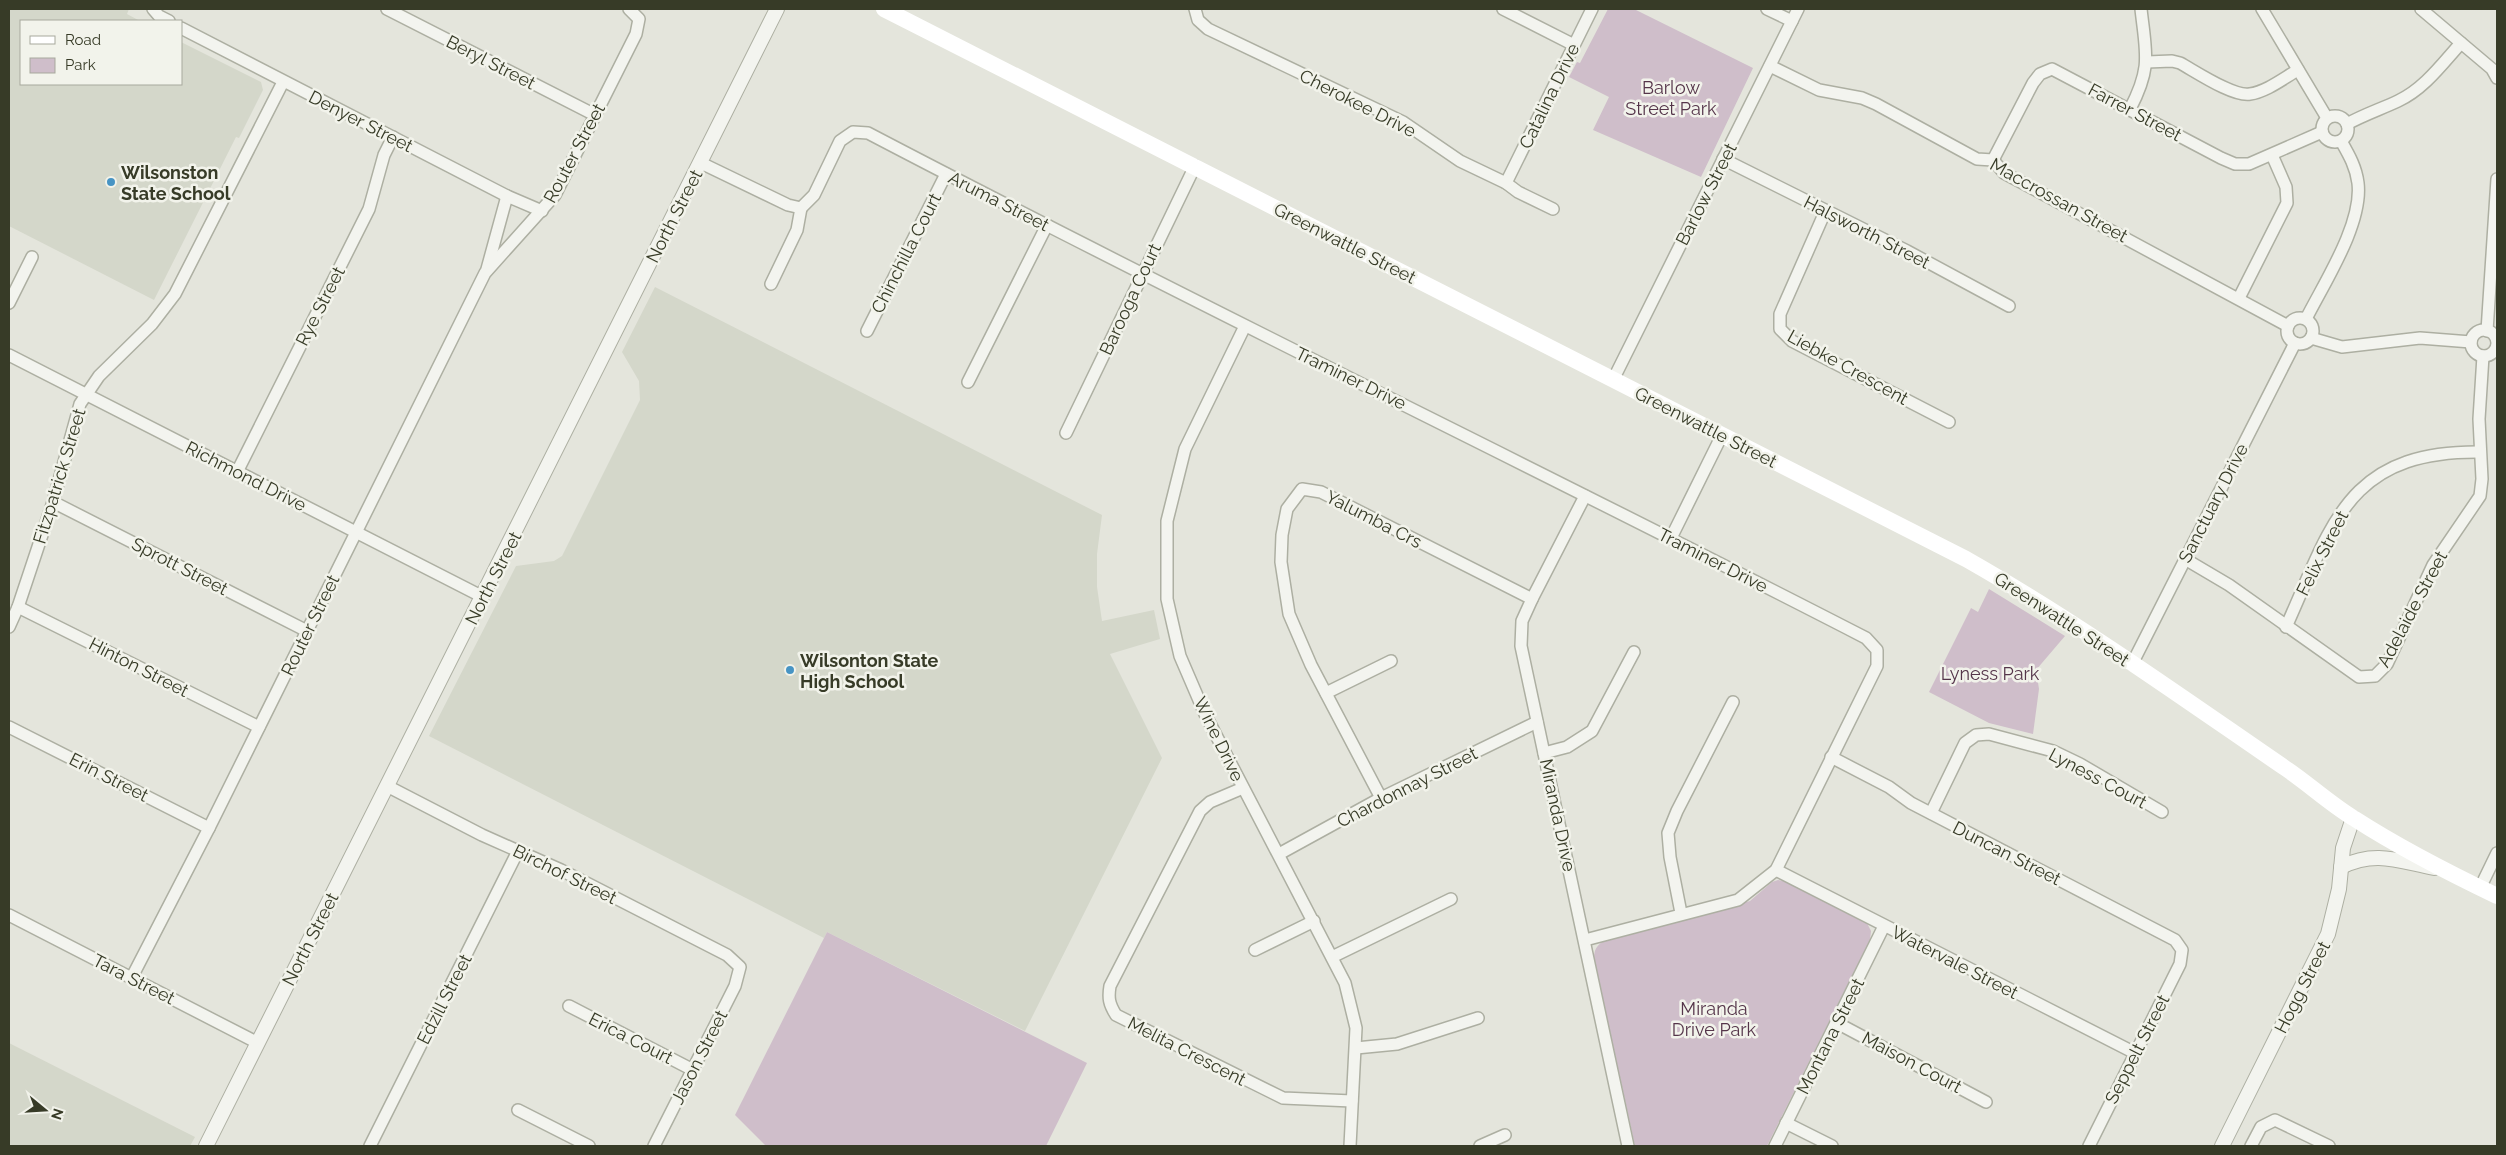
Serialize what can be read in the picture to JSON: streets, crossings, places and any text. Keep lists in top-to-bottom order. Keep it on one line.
{"streets":{"main road":["Greenwattle Street"],"street":["Beryl Street","Catalina Drive","Cherokee Drive","Farrer Street","Denyer Street","Router Street","Barlow Street","Maccrossan Street","Aruma Street","North Street","Halsworth Street","Chinchilla Court","Barooga Court","Rye Street","Liebke Crescent","Traminer Drive","Fitzpatrick Street","Richmond Drive","Sanctuary Drive","Yalumba Crs","Felix Street","Sprott Street","Adelaide Street","Hinton Street","Wine Drive","Erin Street","Lyness Court","Chardonnay Street","Miranda Drive","Duncan Street","Birchof Street","Watervale Street","Tara Street","Hogg Street","Edzill Street","Montana Street","Erica Court","Seppelt Street","Melita Crescent","Jason Street","Maison Court"]},"crossings":[["Beryl Street","Router Street"],["Catalina Drive","Cherokee Drive"],["Farrer Street","Maccrossan Street"],["Denyer Street","Router Street"],["Denyer Street","Rye Street"],["Denyer Street","Fitzpatrick Street"],["Router Street","Richmond Drive"],["Router Street","Sprott Street"],["Router Street","Hinton Street"],["Router Street","Erin Street"],["Router Street","Tara Street"],["Barlow Street","Maccrossan Street"],["Barlow Street","Halsworth Street"],["Barlow Street","Greenwattle Street"],["Maccrossan Street","Sanctuary Drive"],["Aruma Street","Chinchilla Court"],["Aruma Street","Barooga Court"],["Aruma Street","Traminer Drive"],["North Street","Richmond Drive"],["North Street","Birchof Street"],["North Street","Tara Street"],["Halsworth Street","Liebke Crescent"],["Greenwattle Street","Barooga Court"],["Greenwattle Street","Sanctuary Drive"],["Greenwattle Street","Hogg Street"],["Barooga Court","Traminer Drive"],["Rye Street","Richmond Drive"],["Traminer Drive","Wine Drive"],["Traminer Drive","Miranda Drive"],["Traminer Drive","Duncan Street"],["Traminer Drive","Watervale Street"],["Fitzpatrick Street","Richmond Drive"],["Fitzpatrick Street","Sprott Street"],["Fitzpatrick Street","Hinton Street"],["Sanctuary Drive","Adelaide Street"],["Yalumba Crs","Chardonnay Street"],["Yalumba Crs","Miranda Drive"],["Felix Street","Adelaide Street"],["Wine Drive","Chardonnay Street"],["Wine Drive","Melita Crescent"],["Lyness Court","Duncan Street"],["Chardonnay Street","Miranda Drive"],["Duncan Street","Seppelt Street"],["Birchof Street","Edzill Street"],["Birchof Street","Jason Street"],["Watervale Street","Montana Street"],["Watervale Street","Seppelt Street"],["Montana Street","Maison Court"],["Erica Court","Jason Street"]],"parks":["Barlow Street Park","Lyness Park","Miranda Drive Park"],"places":["Wilsonston State School","Wilsonton State High School"],"legend":["Road","Park"],"north":"right"}
